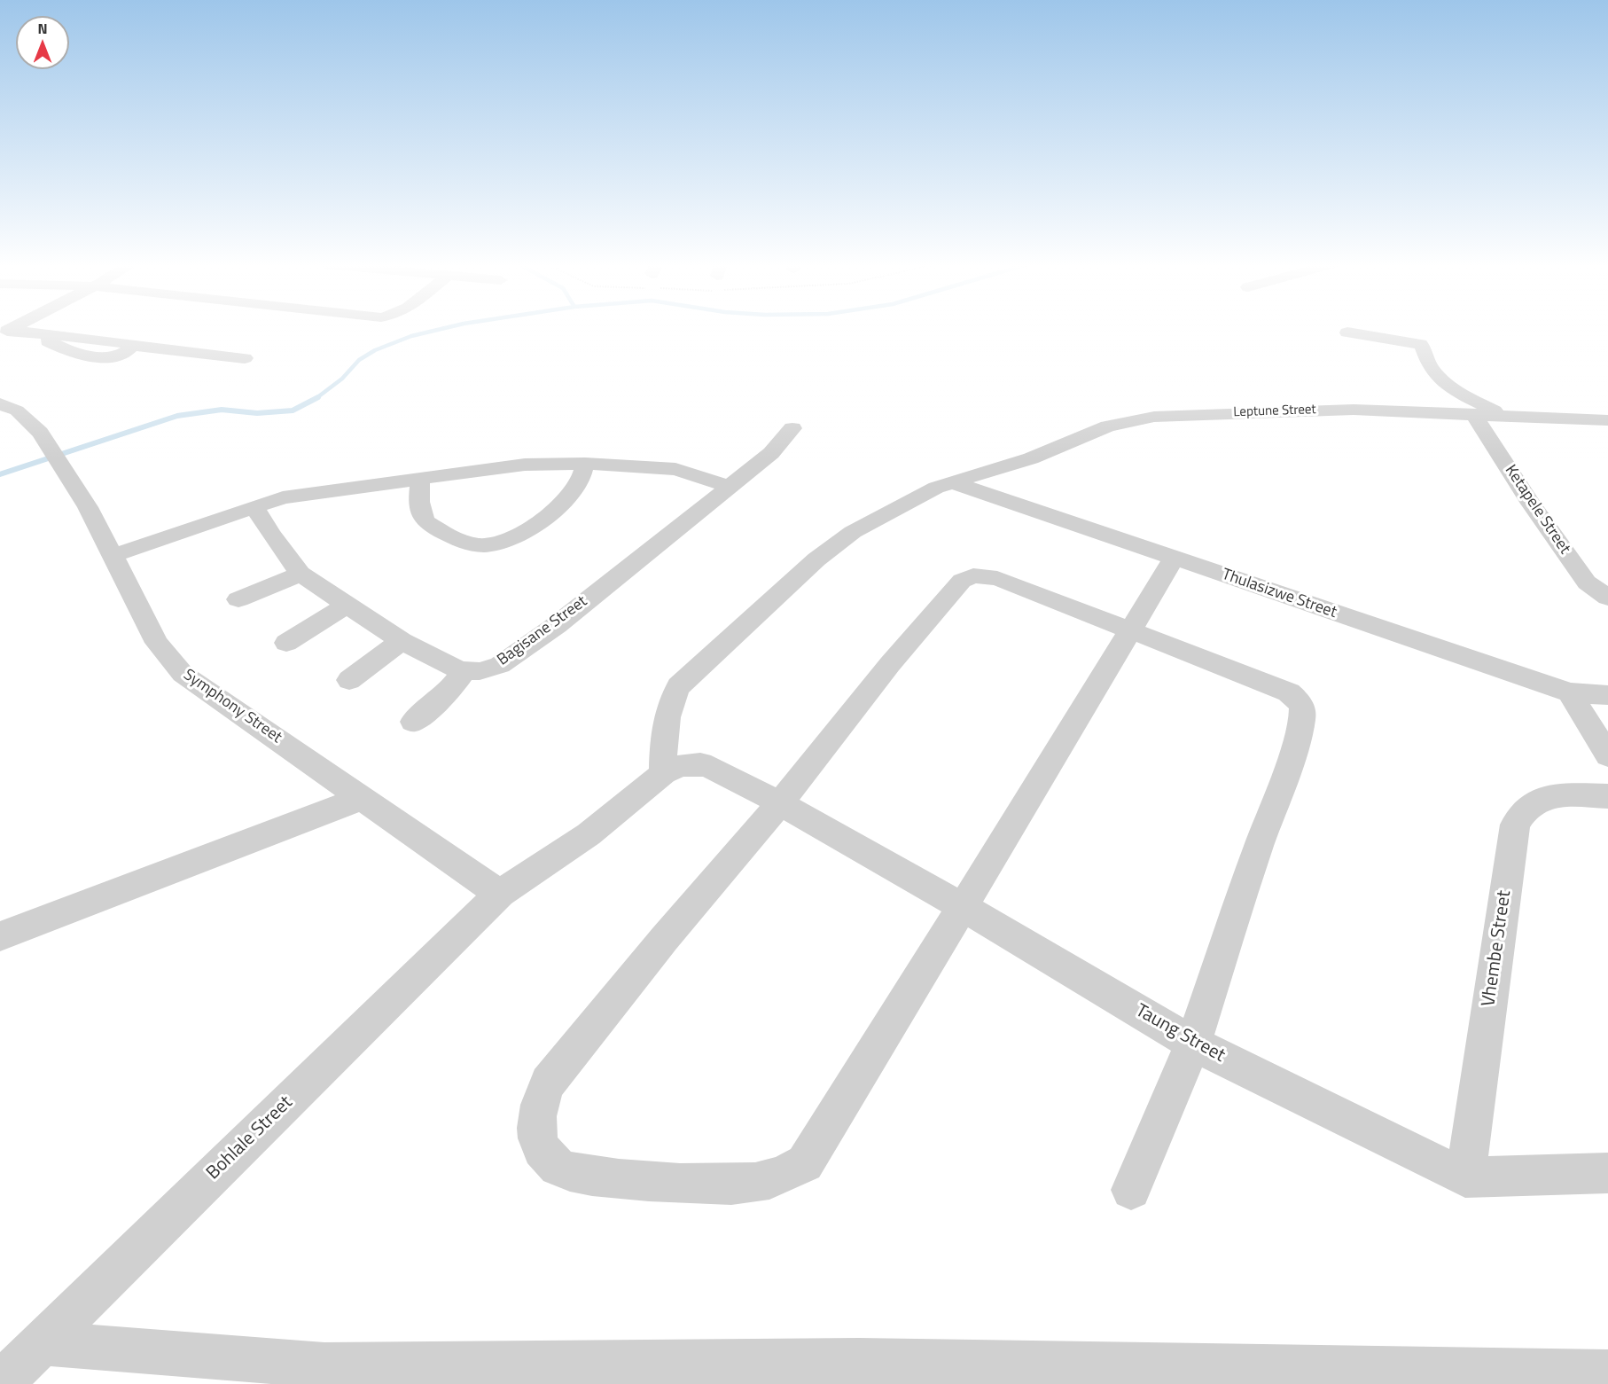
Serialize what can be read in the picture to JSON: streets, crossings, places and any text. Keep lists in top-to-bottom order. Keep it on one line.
{"streets":{"street":["Leptune Street","Ketapele Street","Thulasizwe Street","Bagisane Street","Symphony Street","Vhembe Street","Taung Street","Bohlale Street"]},"crossings":[["Leptune Street","Ketapele Street"],["Leptune Street","Thulasizwe Street"],["Leptune Street","Taung Street"],["Leptune Street","Bohlale Street"],["Symphony Street","Bohlale Street"],["Vhembe Street","Taung Street"],["Taung Street","Bohlale Street"]],"north":"top"}
